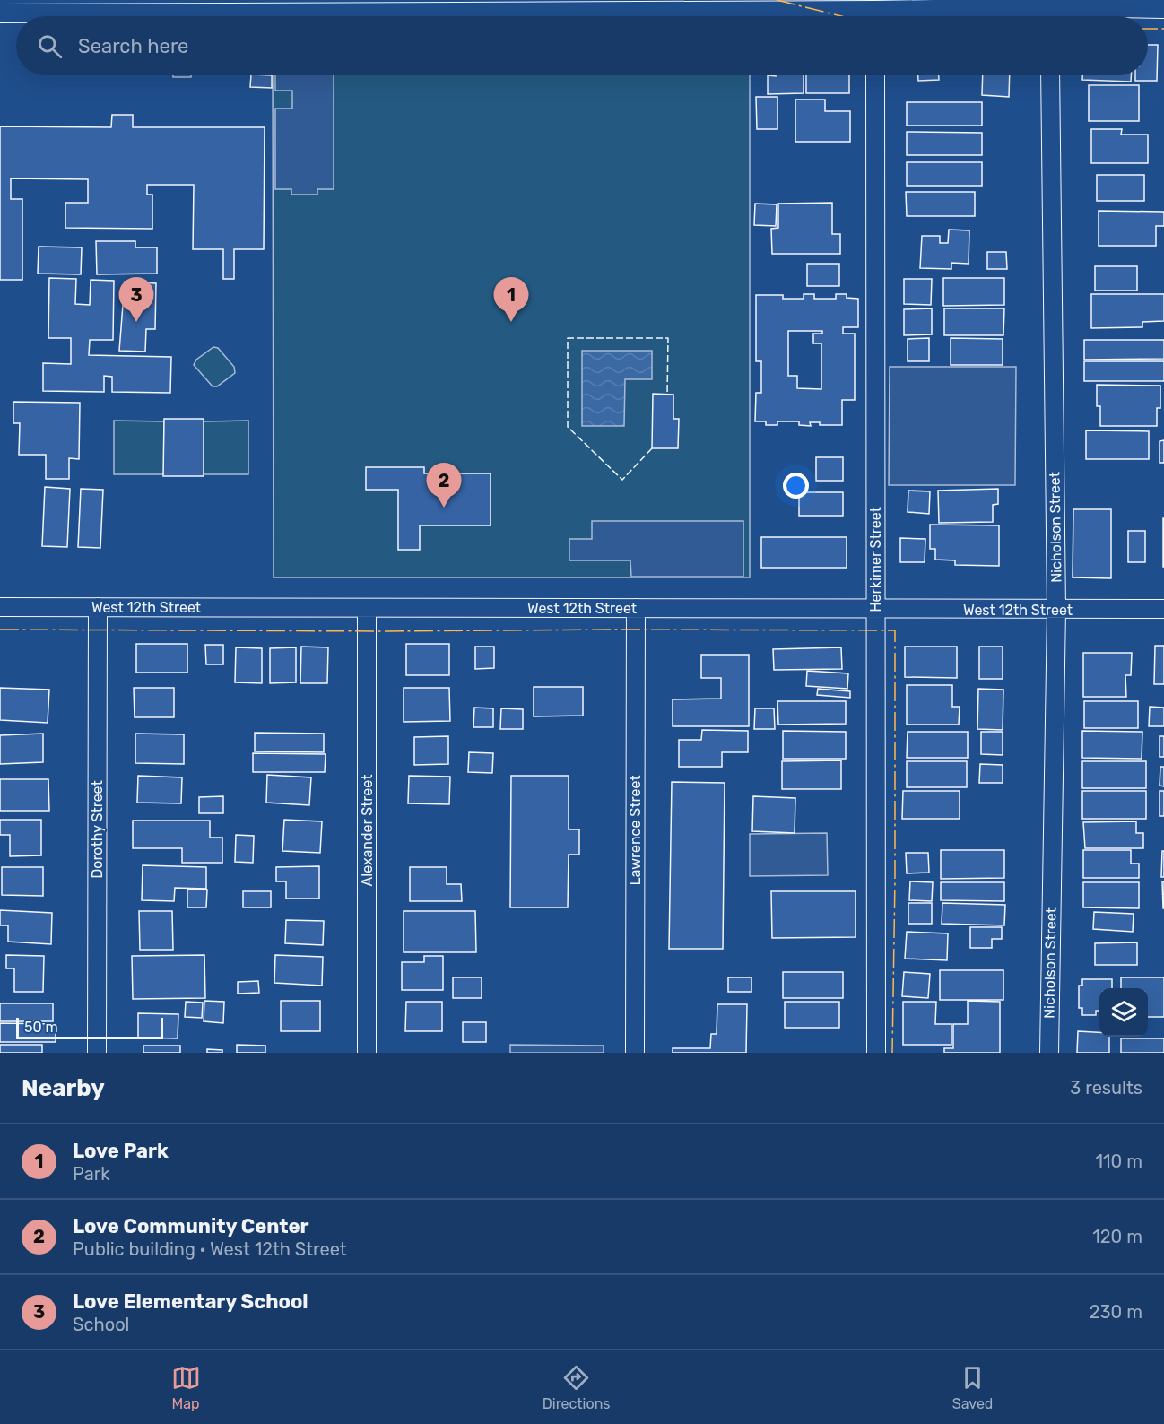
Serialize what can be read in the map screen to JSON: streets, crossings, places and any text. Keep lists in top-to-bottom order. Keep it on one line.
{"streets":{"street":["Nicholson Street","Herkimer Street","West 12th Street","Dorothy Street","Alexander Street","Lawrence Street"]},"crossings":[["Nicholson Street","West 12th Street"],["Herkimer Street","West 12th Street"],["West 12th Street","Dorothy Street"],["West 12th Street","Alexander Street"],["West 12th Street","Lawrence Street"]],"scale_bar":"50 m","page":{"search":"Search here","pins":["1","3","2"],"scale":"50 m","heading":["Nearby","3 results"],"list":[{"mark":"1","name":"Love Park","note":"Park","value":"110 m"},{"mark":"2","name":"Love Community Center","note":"Public building · West 12th Street","value":"120 m"},{"mark":"3","name":"Love Elementary School","note":"School","value":"230 m"}],"nav":["Map","Directions","Saved"]}}
